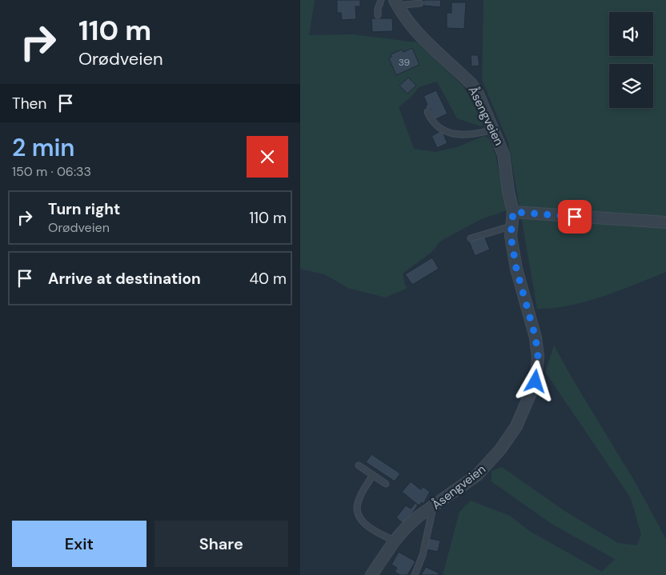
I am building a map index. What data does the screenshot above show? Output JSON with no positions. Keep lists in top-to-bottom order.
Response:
{
  "streets": {
    "street": ["Åsengveien"]
  },
  "house_numbers": ["39"],
  "page": {
    "turn": ["110 m", "Orødveien"],
    "then": "Then",
    "heading": ["2 min", "150 m · 06:33"],
    "list": [
      {
        "name": "Turn right",
        "note": "Orødveien",
        "value": "110 m"
      },
      {
        "name": "Arrive at destination",
        "value": "40 m"
      }
    ],
    "buttons": ["Exit", "Share"]
  }
}
